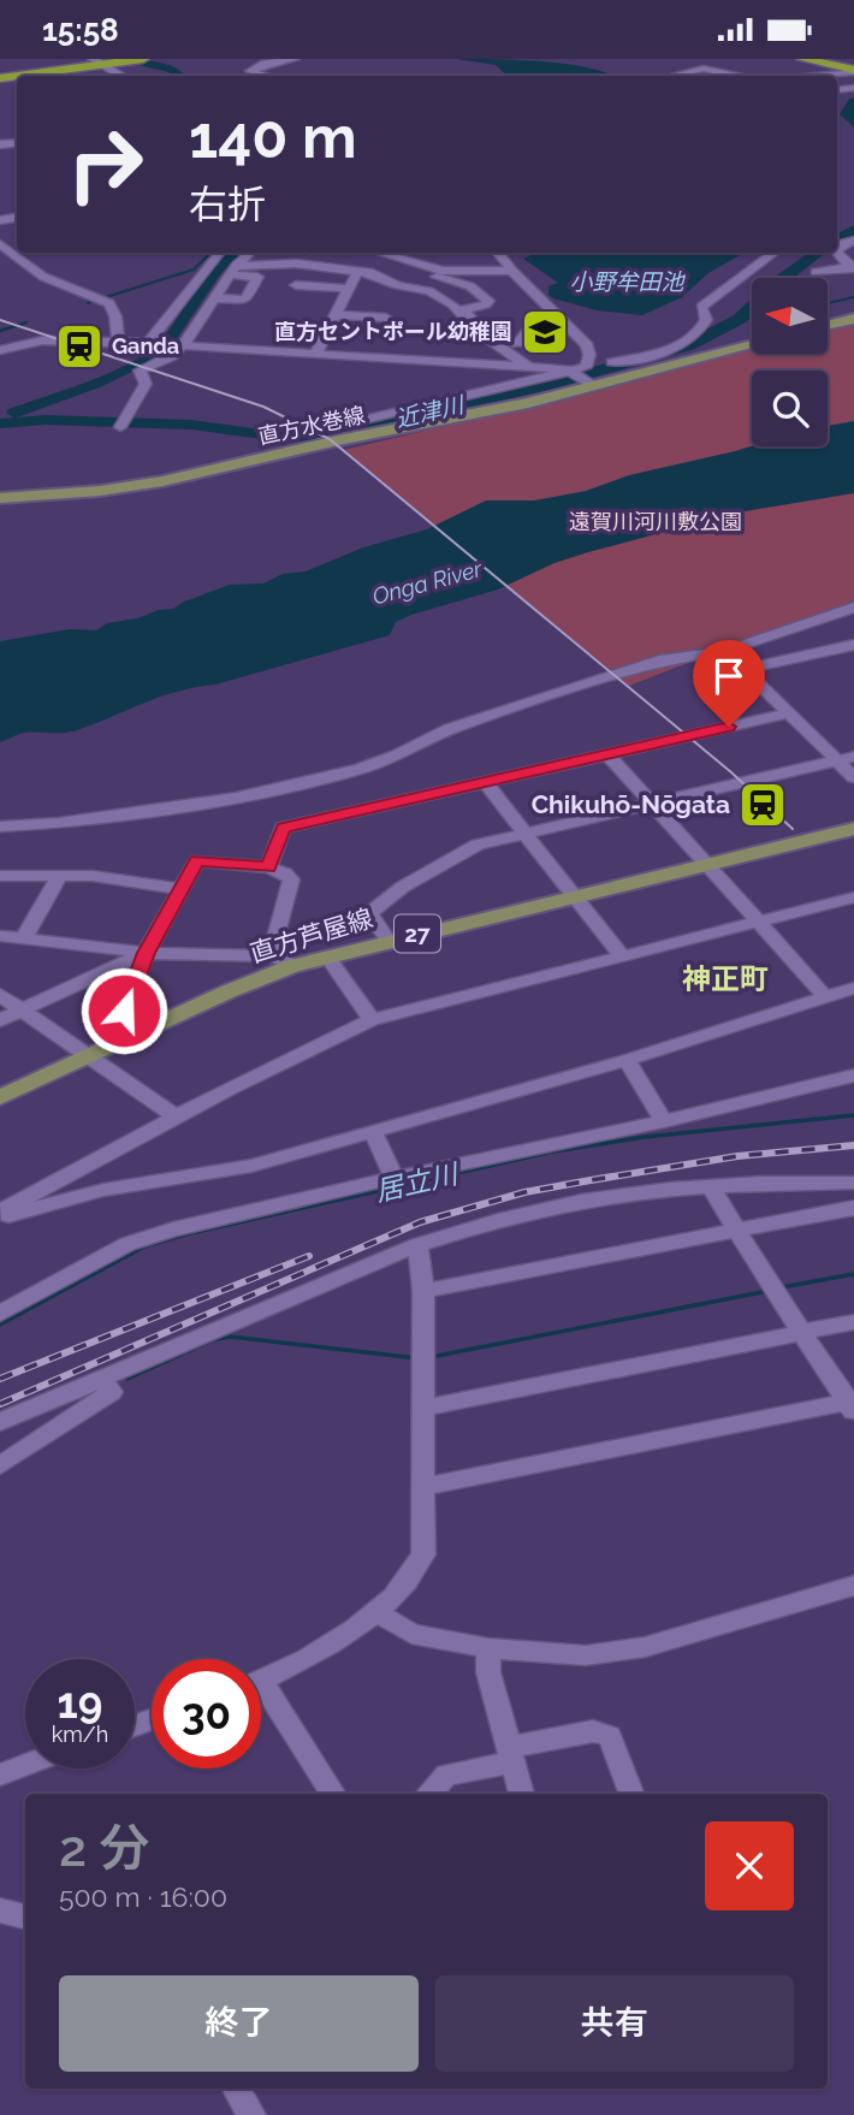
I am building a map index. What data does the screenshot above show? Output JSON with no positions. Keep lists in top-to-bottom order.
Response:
{
  "streets": {
    "main road": ["直方水巻線", "27", "直方芦屋線"]
  },
  "districts": ["神正町"],
  "water": [
    "小野牟田池",
    "近津川",
    "Onga River",
    "居立川"
  ],
  "parks": ["遠賀川河川敷公園"],
  "places": {
    "school or university": ["直方セントポール幼稚園"],
    "station": ["Ganda", "Chikuhō-Nōgata"]
  },
  "north": "left",
  "page": {
    "status": "15:58",
    "turn": ["140 m", "右折"],
    "speed": "19 km/h",
    "limit": "30",
    "heading": ["2 分", "500 m · 16:00"],
    "buttons": ["終了", "共有"]
  }
}
